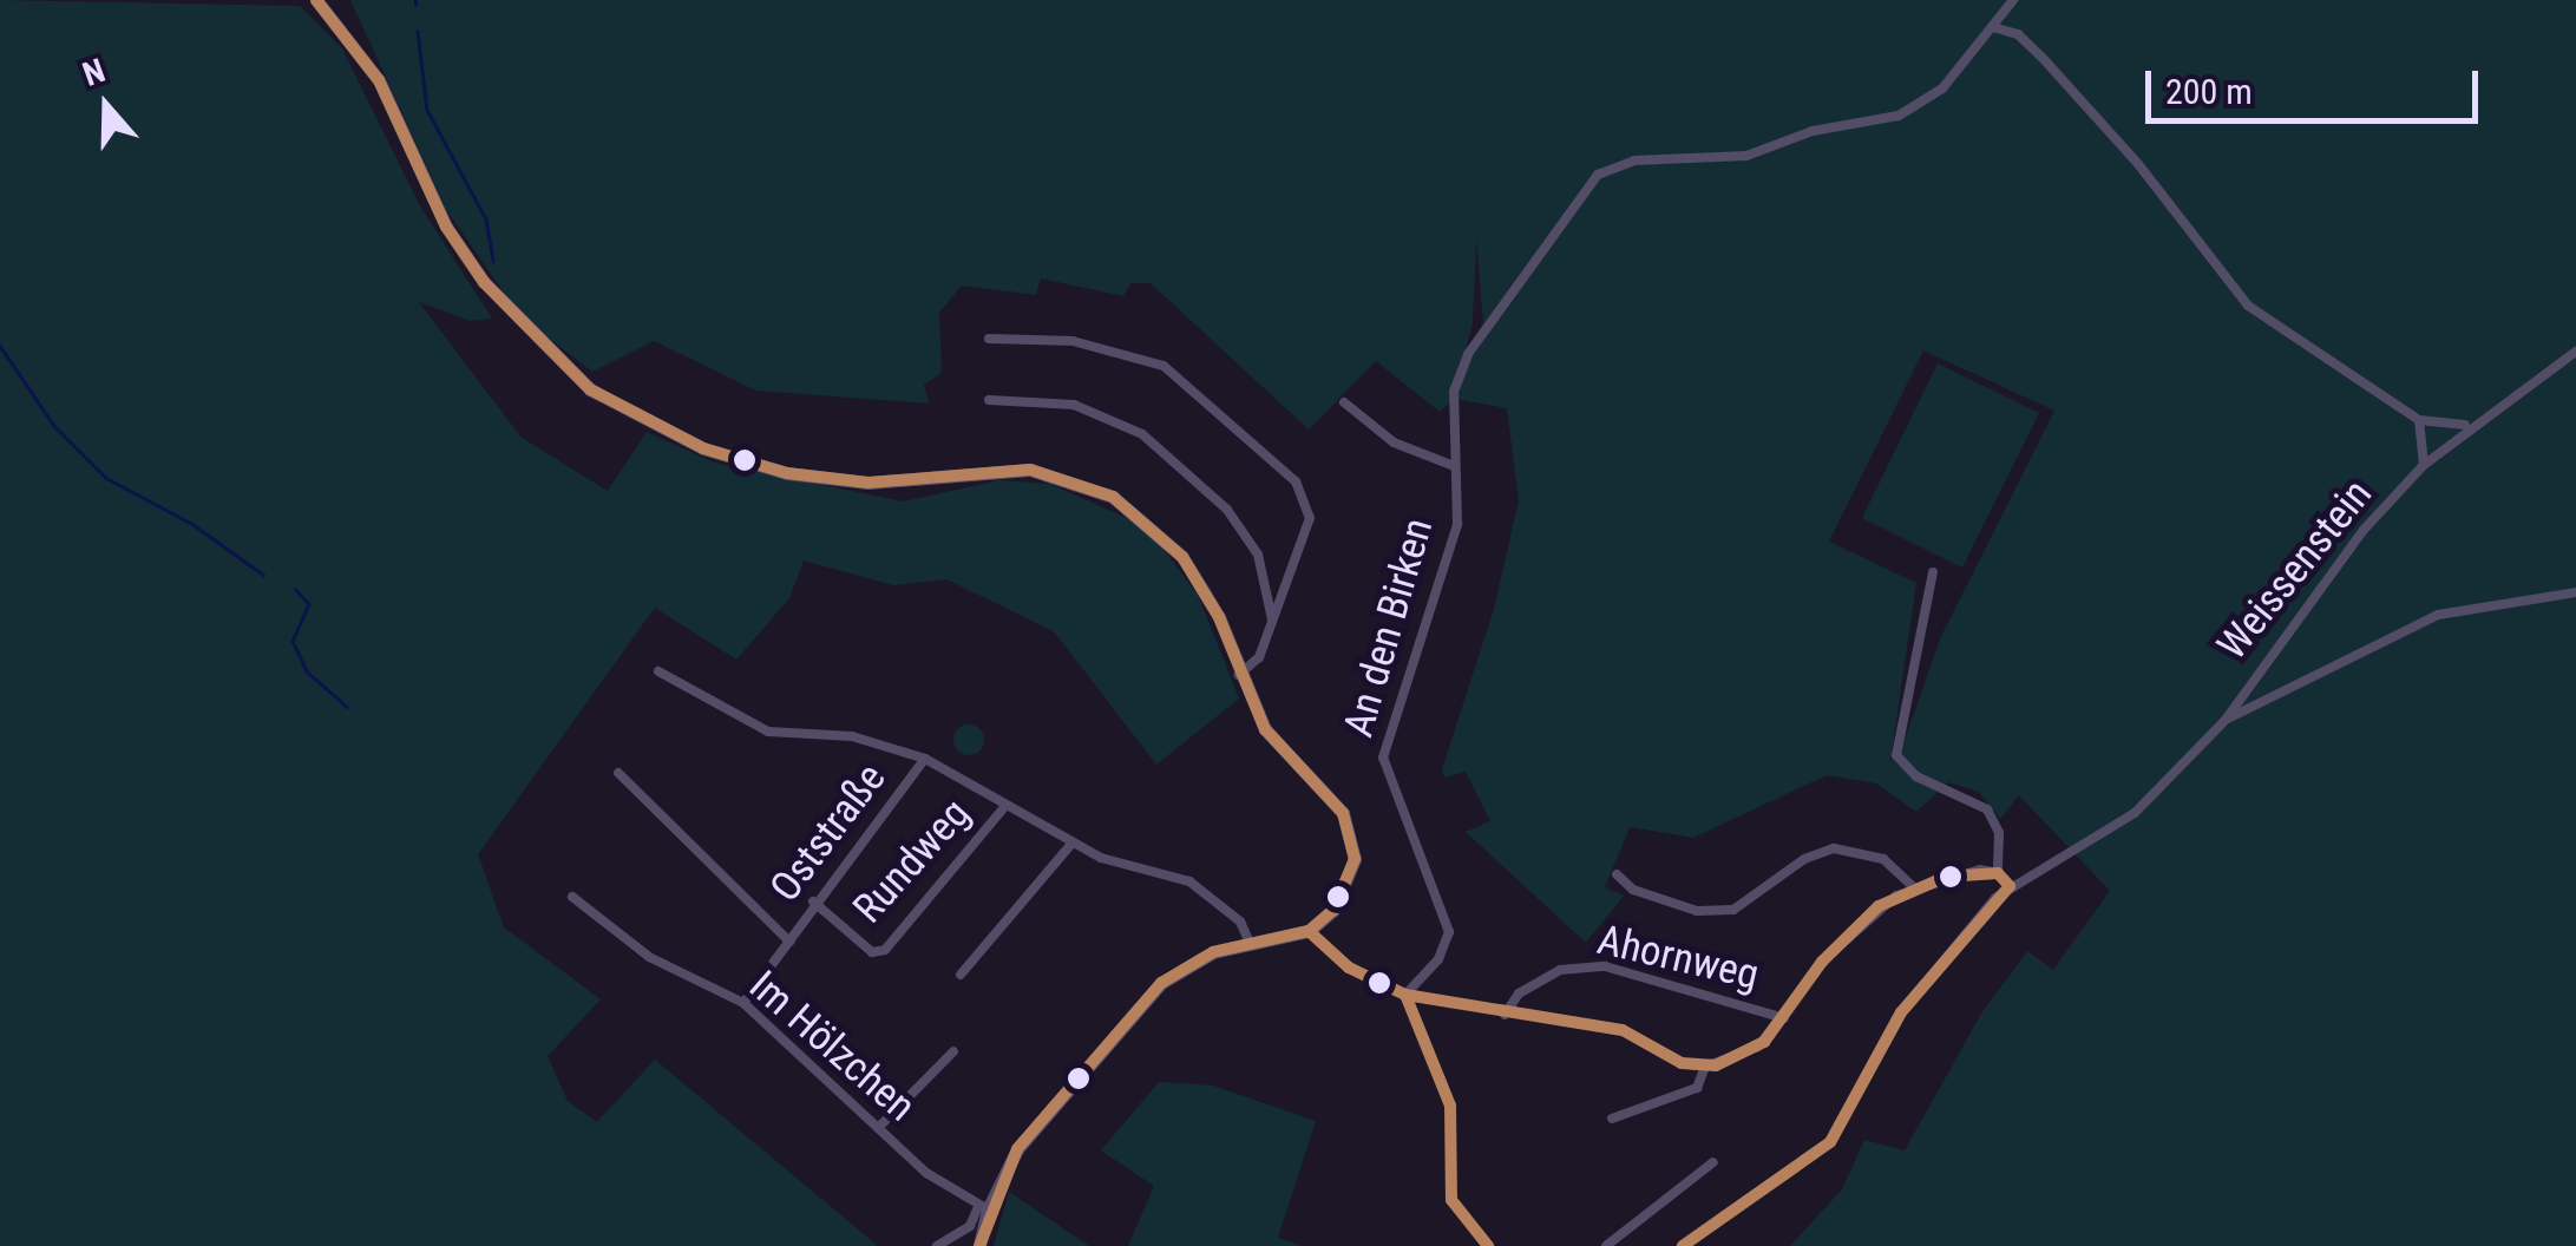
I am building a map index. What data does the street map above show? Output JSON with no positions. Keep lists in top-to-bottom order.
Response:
{
  "streets": {
    "street": [
      "Weissenstein",
      "An den Birken",
      "Oststraße",
      "Rundweg",
      "Ahornweg",
      "Im Hölzchen"
    ]
  },
  "crossings": [
    ["Oststraße", "Rundweg"],
    ["Oststraße", "Im Hölzchen"]
  ],
  "scale_bar": "200 m",
  "north": "top"
}
